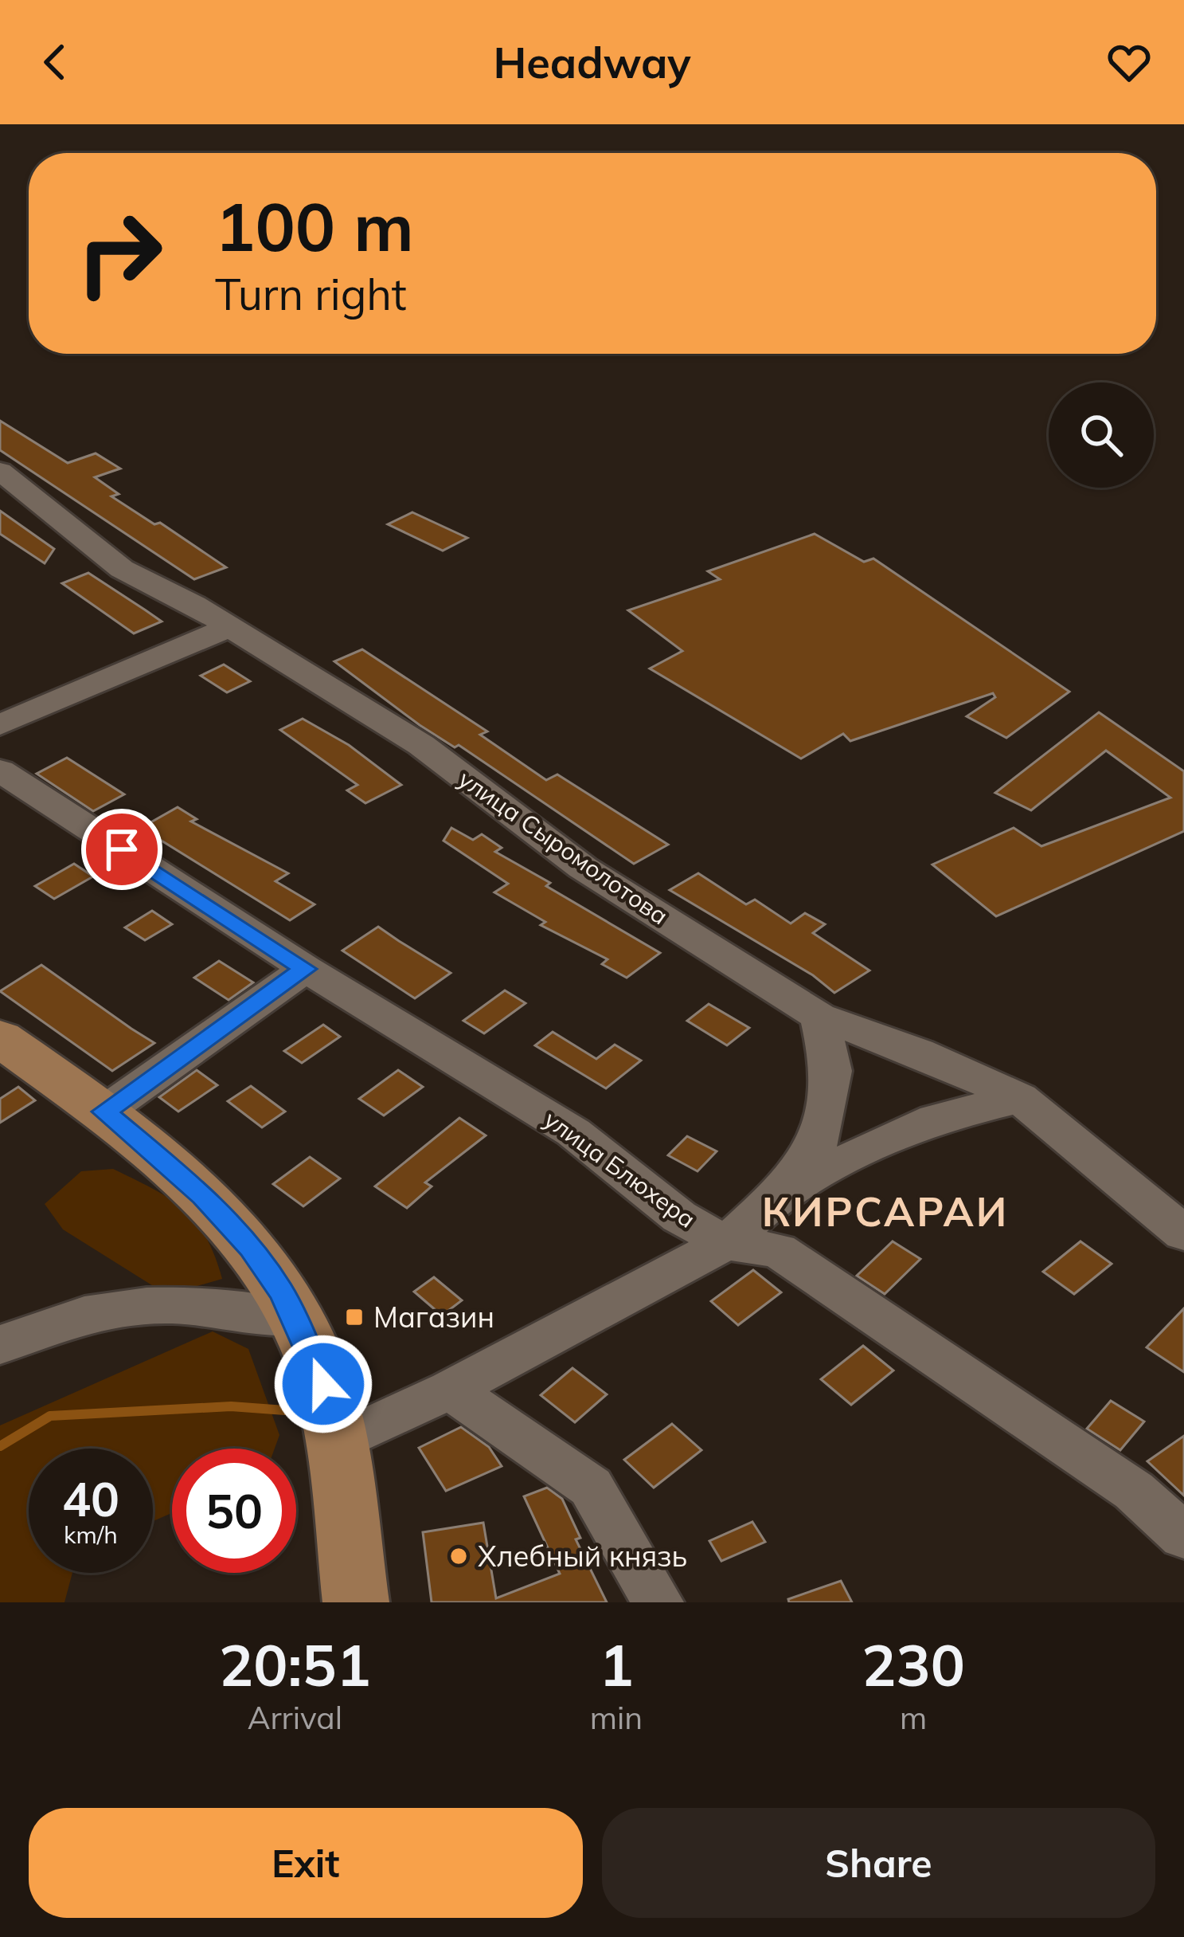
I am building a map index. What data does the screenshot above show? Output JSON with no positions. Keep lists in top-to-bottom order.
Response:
{
  "streets": {
    "street": ["улица Сыромолотова", "улица Блюхера"]
  },
  "districts": ["КИРСАРАИ"],
  "places": {
    "transit": ["Магазин"],
    "other": ["Хлебный князь"]
  },
  "page": {
    "header": "Headway",
    "turn": ["100 m", "Turn right"],
    "speed": "40 km/h",
    "limit": "50",
    "eta": [
      "20:51",
      "Arrival",
      "1",
      "min",
      "230",
      "m"
    ],
    "buttons": ["Exit", "Share"]
  }
}
